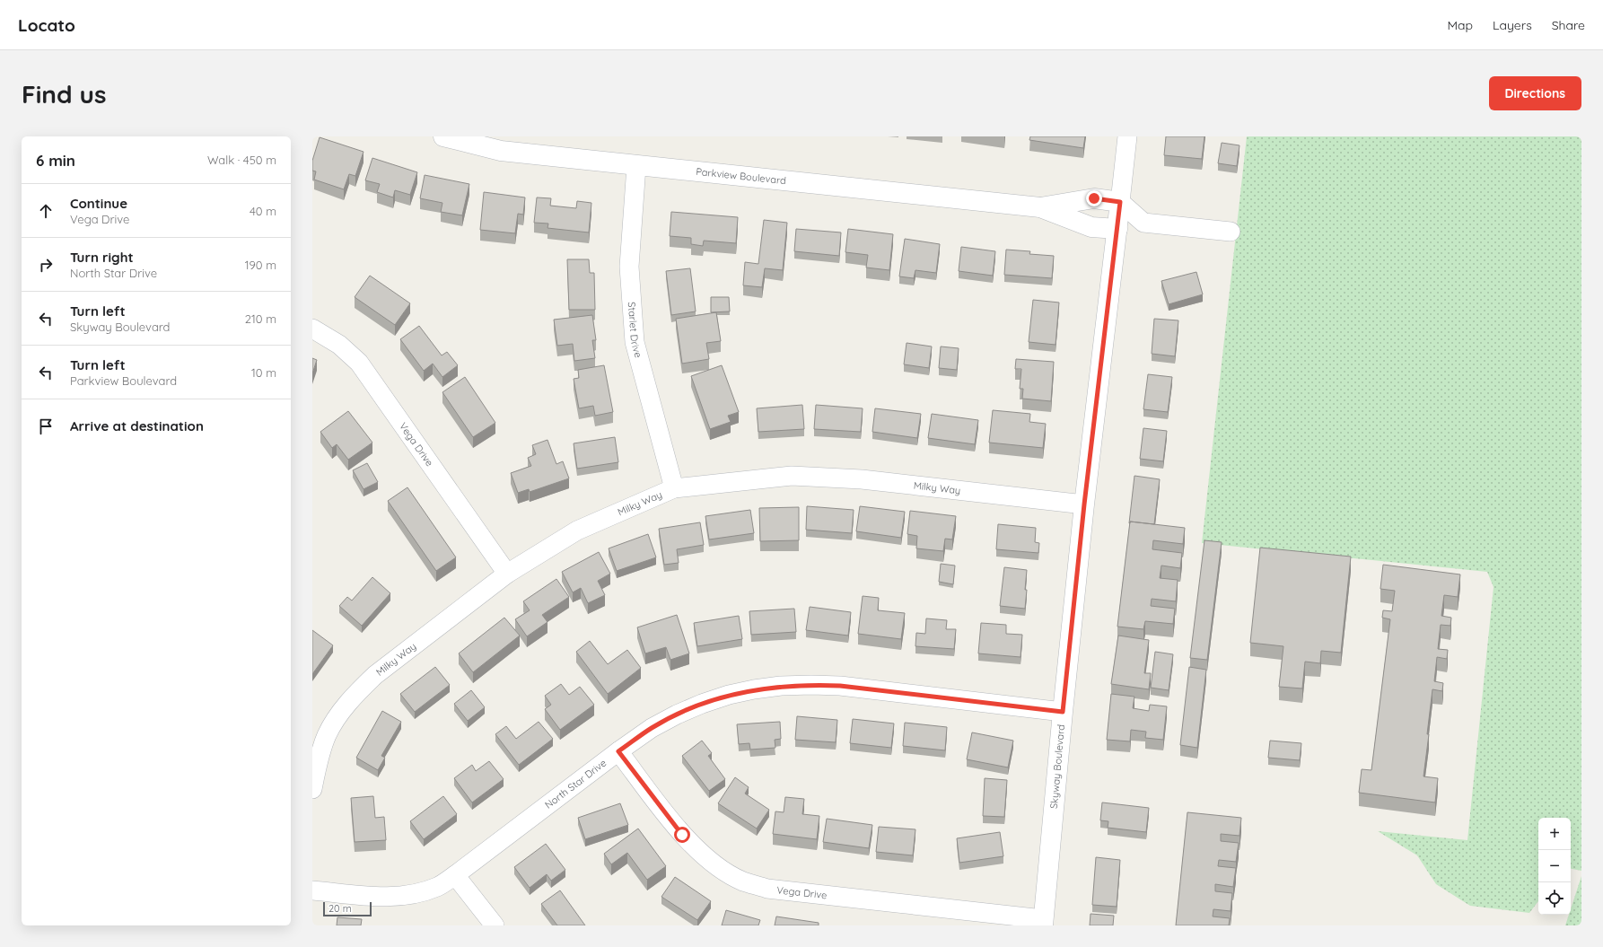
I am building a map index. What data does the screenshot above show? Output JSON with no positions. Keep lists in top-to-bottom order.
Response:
{
  "streets": {
    "street": [
      "Parkview Boulevard",
      "Starlet Drive",
      "Vega Drive",
      "Milky Way",
      "Skyway Boulevard",
      "North Star Drive"
    ]
  },
  "crossings": [
    ["Parkview Boulevard", "Starlet Drive"],
    ["Parkview Boulevard", "Skyway Boulevard"],
    ["Starlet Drive", "Milky Way"],
    ["Vega Drive", "Milky Way"],
    ["Vega Drive", "Skyway Boulevard"],
    ["Vega Drive", "North Star Drive"],
    ["Milky Way", "Skyway Boulevard"],
    ["Skyway Boulevard", "North Star Drive"]
  ],
  "scale_bar": "20 m",
  "page": {
    "header": "Locato",
    "nav": ["Map", "Layers", "Share"],
    "buttons": "Directions",
    "title": "Find us",
    "heading": ["6 min", "Walk · 450 m"],
    "list": [
      ["Continue", "Vega Drive", "40 m"],
      ["Turn right", "North Star Drive", "190 m"],
      ["Turn left", "Skyway Boulevard", "210 m"],
      ["Turn left", "Parkview Boulevard", "10 m"],
      "Arrive at destination"
    ],
    "map_buttons": ["+", "−"],
    "scale": "20 m"
  }
}
